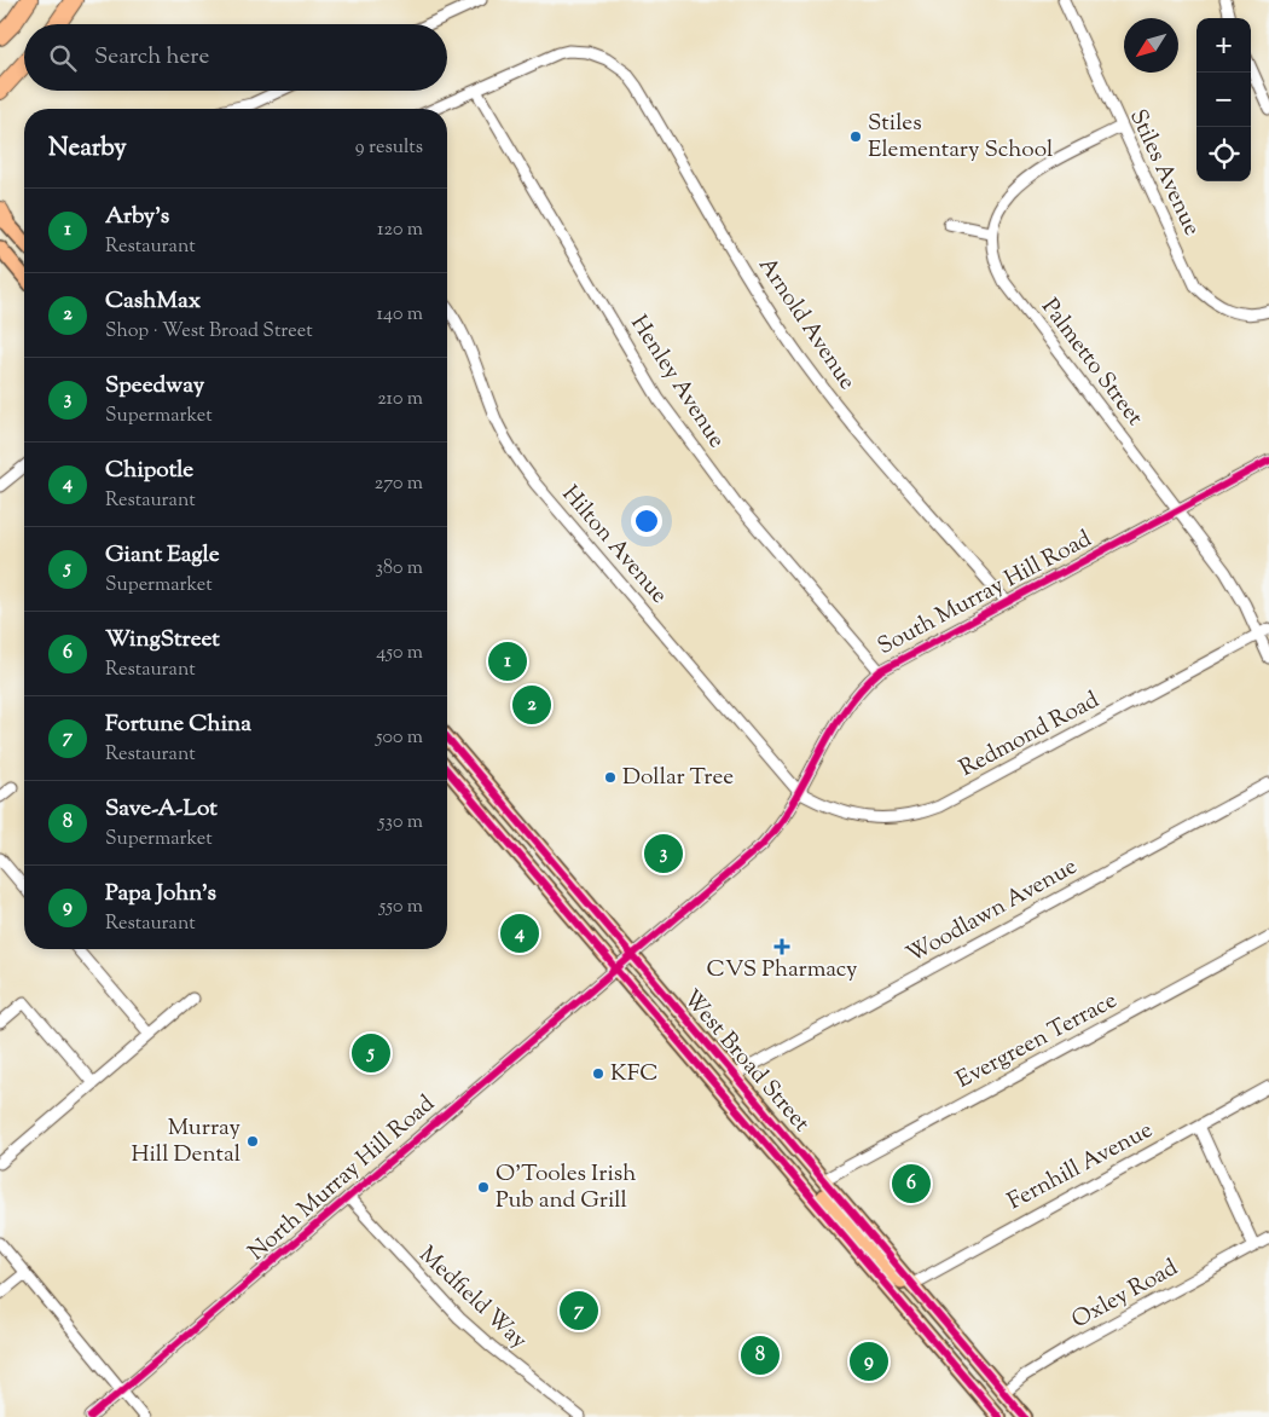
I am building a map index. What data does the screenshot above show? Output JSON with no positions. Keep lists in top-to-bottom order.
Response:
{
  "streets": {
    "main road": ["West Broad Street"],
    "street": [
      "Stiles Avenue",
      "Arnold Avenue",
      "Palmetto Street",
      "Henley Avenue",
      "Hilton Avenue",
      "South Murray Hill Road",
      "Redmond Road",
      "Woodlawn Avenue",
      "Evergreen Terrace",
      "Fernhill Avenue",
      "North Murray Hill Road",
      "Oxley Road",
      "Medfield Way"
    ]
  },
  "crossings": [
    ["Arnold Avenue", "Henley Avenue"],
    ["Arnold Avenue", "South Murray Hill Road"],
    ["Palmetto Street", "South Murray Hill Road"],
    ["Palmetto Street", "Redmond Road"],
    ["Henley Avenue", "South Murray Hill Road"],
    ["Hilton Avenue", "South Murray Hill Road"],
    ["Hilton Avenue", "Redmond Road"],
    ["South Murray Hill Road", "Redmond Road"],
    ["South Murray Hill Road", "West Broad Street"],
    ["South Murray Hill Road", "North Murray Hill Road"],
    ["Woodlawn Avenue", "West Broad Street"],
    ["Evergreen Terrace", "West Broad Street"],
    ["West Broad Street", "Fernhill Avenue"],
    ["West Broad Street", "North Murray Hill Road"],
    ["West Broad Street", "Oxley Road"],
    ["North Murray Hill Road", "Medfield Way"]
  ],
  "places": {
    "other": [
      "Stiles Elementary School",
      "Dollar Tree",
      "KFC",
      "Murray Hill Dental",
      "O'Tooles Irish Pub and Grill"
    ],
    "health": ["CVS Pharmacy"]
  },
  "north": "bottom left",
  "page": {
    "map_buttons": ["+", "−"],
    "search": "Search here",
    "heading": ["Nearby", "9 results"],
    "list": [
      {
        "mark": "1",
        "name": "Arby's",
        "note": "Restaurant",
        "value": "120 m"
      },
      {
        "mark": "2",
        "name": "CashMax",
        "note": "Shop · West Broad Street",
        "value": "140 m"
      },
      {
        "mark": "3",
        "name": "Speedway",
        "note": "Supermarket",
        "value": "210 m"
      },
      {
        "mark": "4",
        "name": "Chipotle",
        "note": "Restaurant",
        "value": "270 m"
      },
      {
        "mark": "5",
        "name": "Giant Eagle",
        "note": "Supermarket",
        "value": "380 m"
      },
      {
        "mark": "6",
        "name": "WingStreet",
        "note": "Restaurant",
        "value": "450 m"
      },
      {
        "mark": "7",
        "name": "Fortune China",
        "note": "Restaurant",
        "value": "500 m"
      },
      {
        "mark": "8",
        "name": "Save-A-Lot",
        "note": "Supermarket",
        "value": "530 m"
      },
      {
        "mark": "9",
        "name": "Papa John's",
        "note": "Restaurant",
        "value": "550 m"
      }
    ],
    "pins": [
      "1",
      "2",
      "3",
      "4",
      "5",
      "6",
      "7",
      "8",
      "9"
    ]
  }
}
